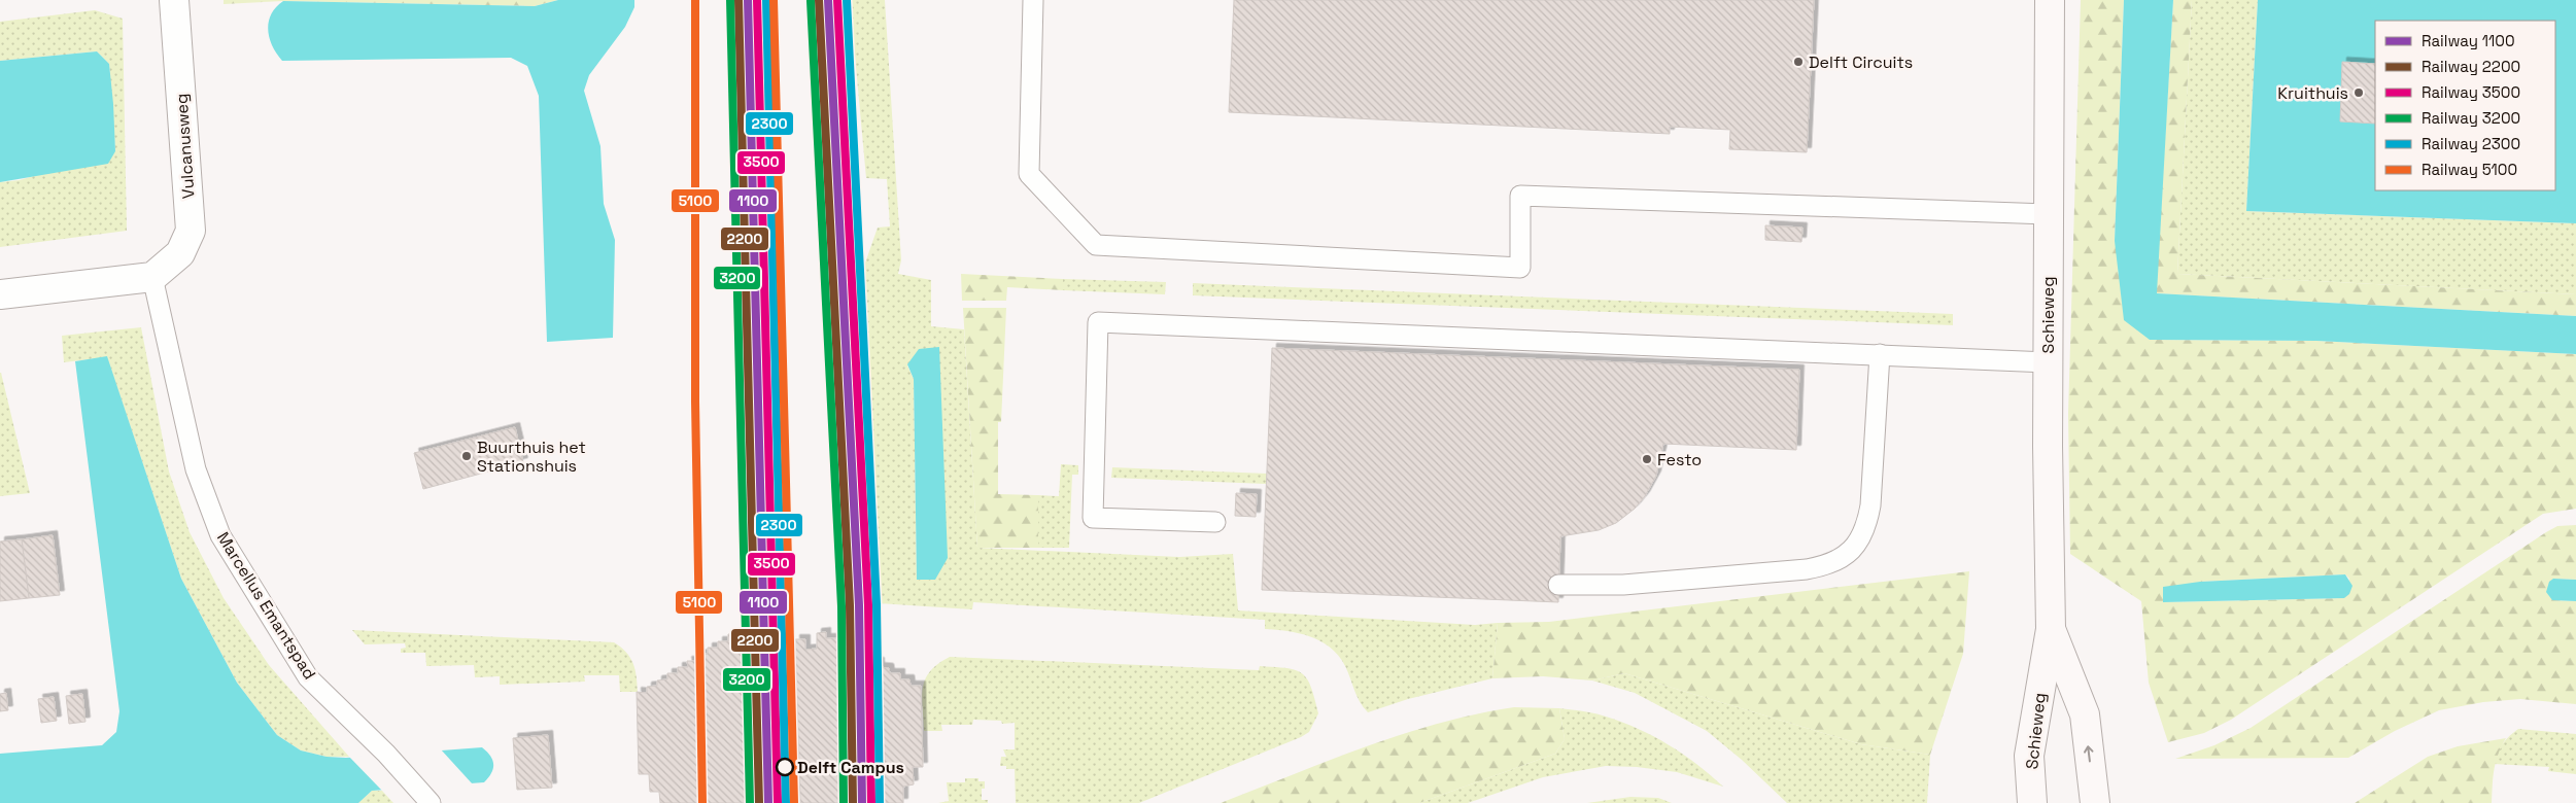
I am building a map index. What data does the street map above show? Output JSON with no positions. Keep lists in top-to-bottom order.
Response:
{
  "streets": {
    "street": ["Vulcanusweg", "Schieweg"],
    "lane": ["Marcellus Emantspad"]
  },
  "crossings": [
    ["Vulcanusweg", "Marcellus Emantspad"]
  ],
  "places": [
    "Delft Circuits",
    "Kruithuis",
    "Buurthuis het Stationshuis",
    "Festo",
    "Delft Campus"
  ],
  "lines": [
    "rail line 1100",
    "rail line 2200",
    "rail line 3500",
    "rail line 3200",
    "rail line 2300",
    "rail line 5100"
  ],
  "legend": [
    "Railway 1100",
    "Railway 2200",
    "Railway 3500",
    "Railway 3200",
    "Railway 2300",
    "Railway 5100"
  ]
}
